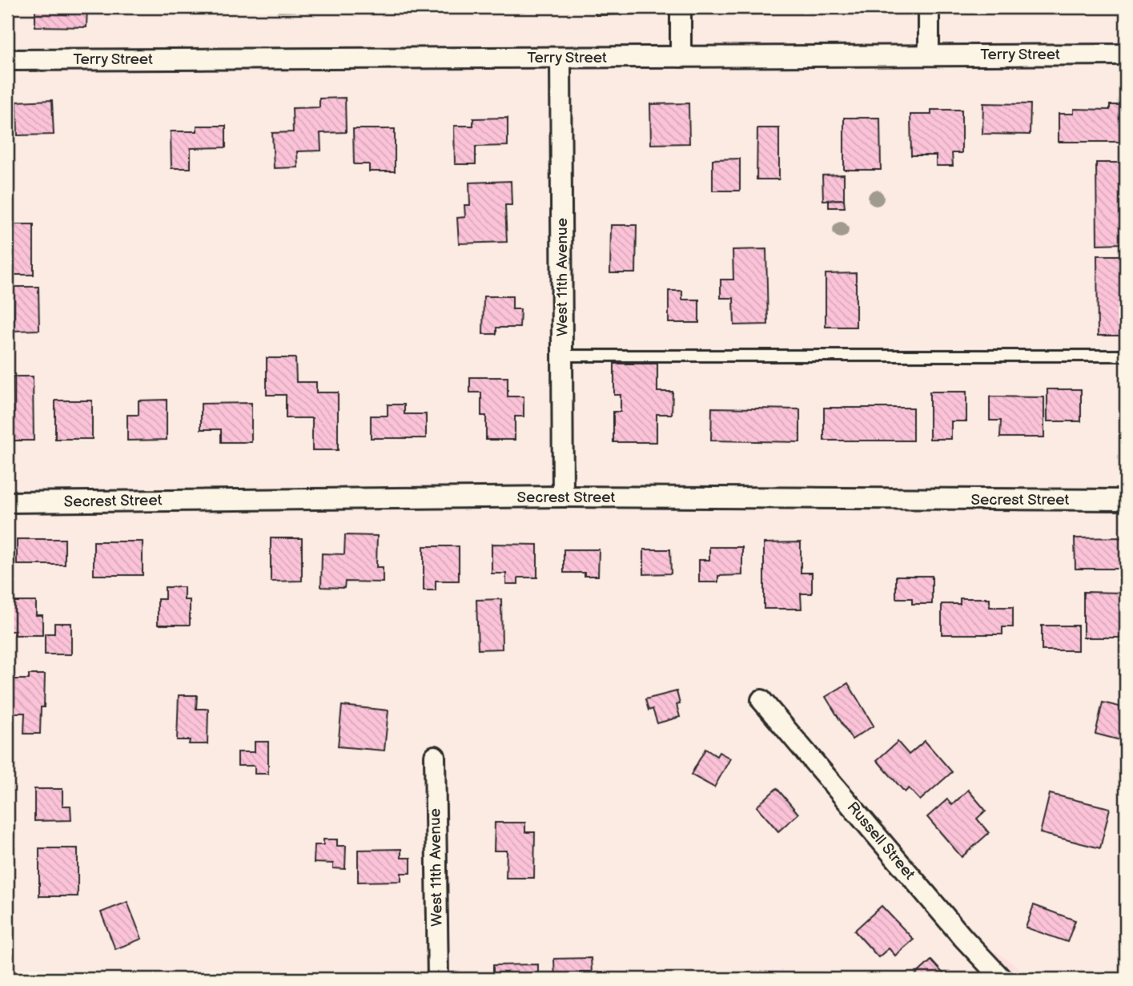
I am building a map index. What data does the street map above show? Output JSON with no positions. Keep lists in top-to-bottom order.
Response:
{
  "streets": {
    "street": [
      "Terry Street",
      "West 11th Avenue",
      "Secrest Street",
      "Russell Street"
    ]
  },
  "crossings": [
    ["Terry Street", "West 11th Avenue"],
    ["West 11th Avenue", "Secrest Street"]
  ]
}
